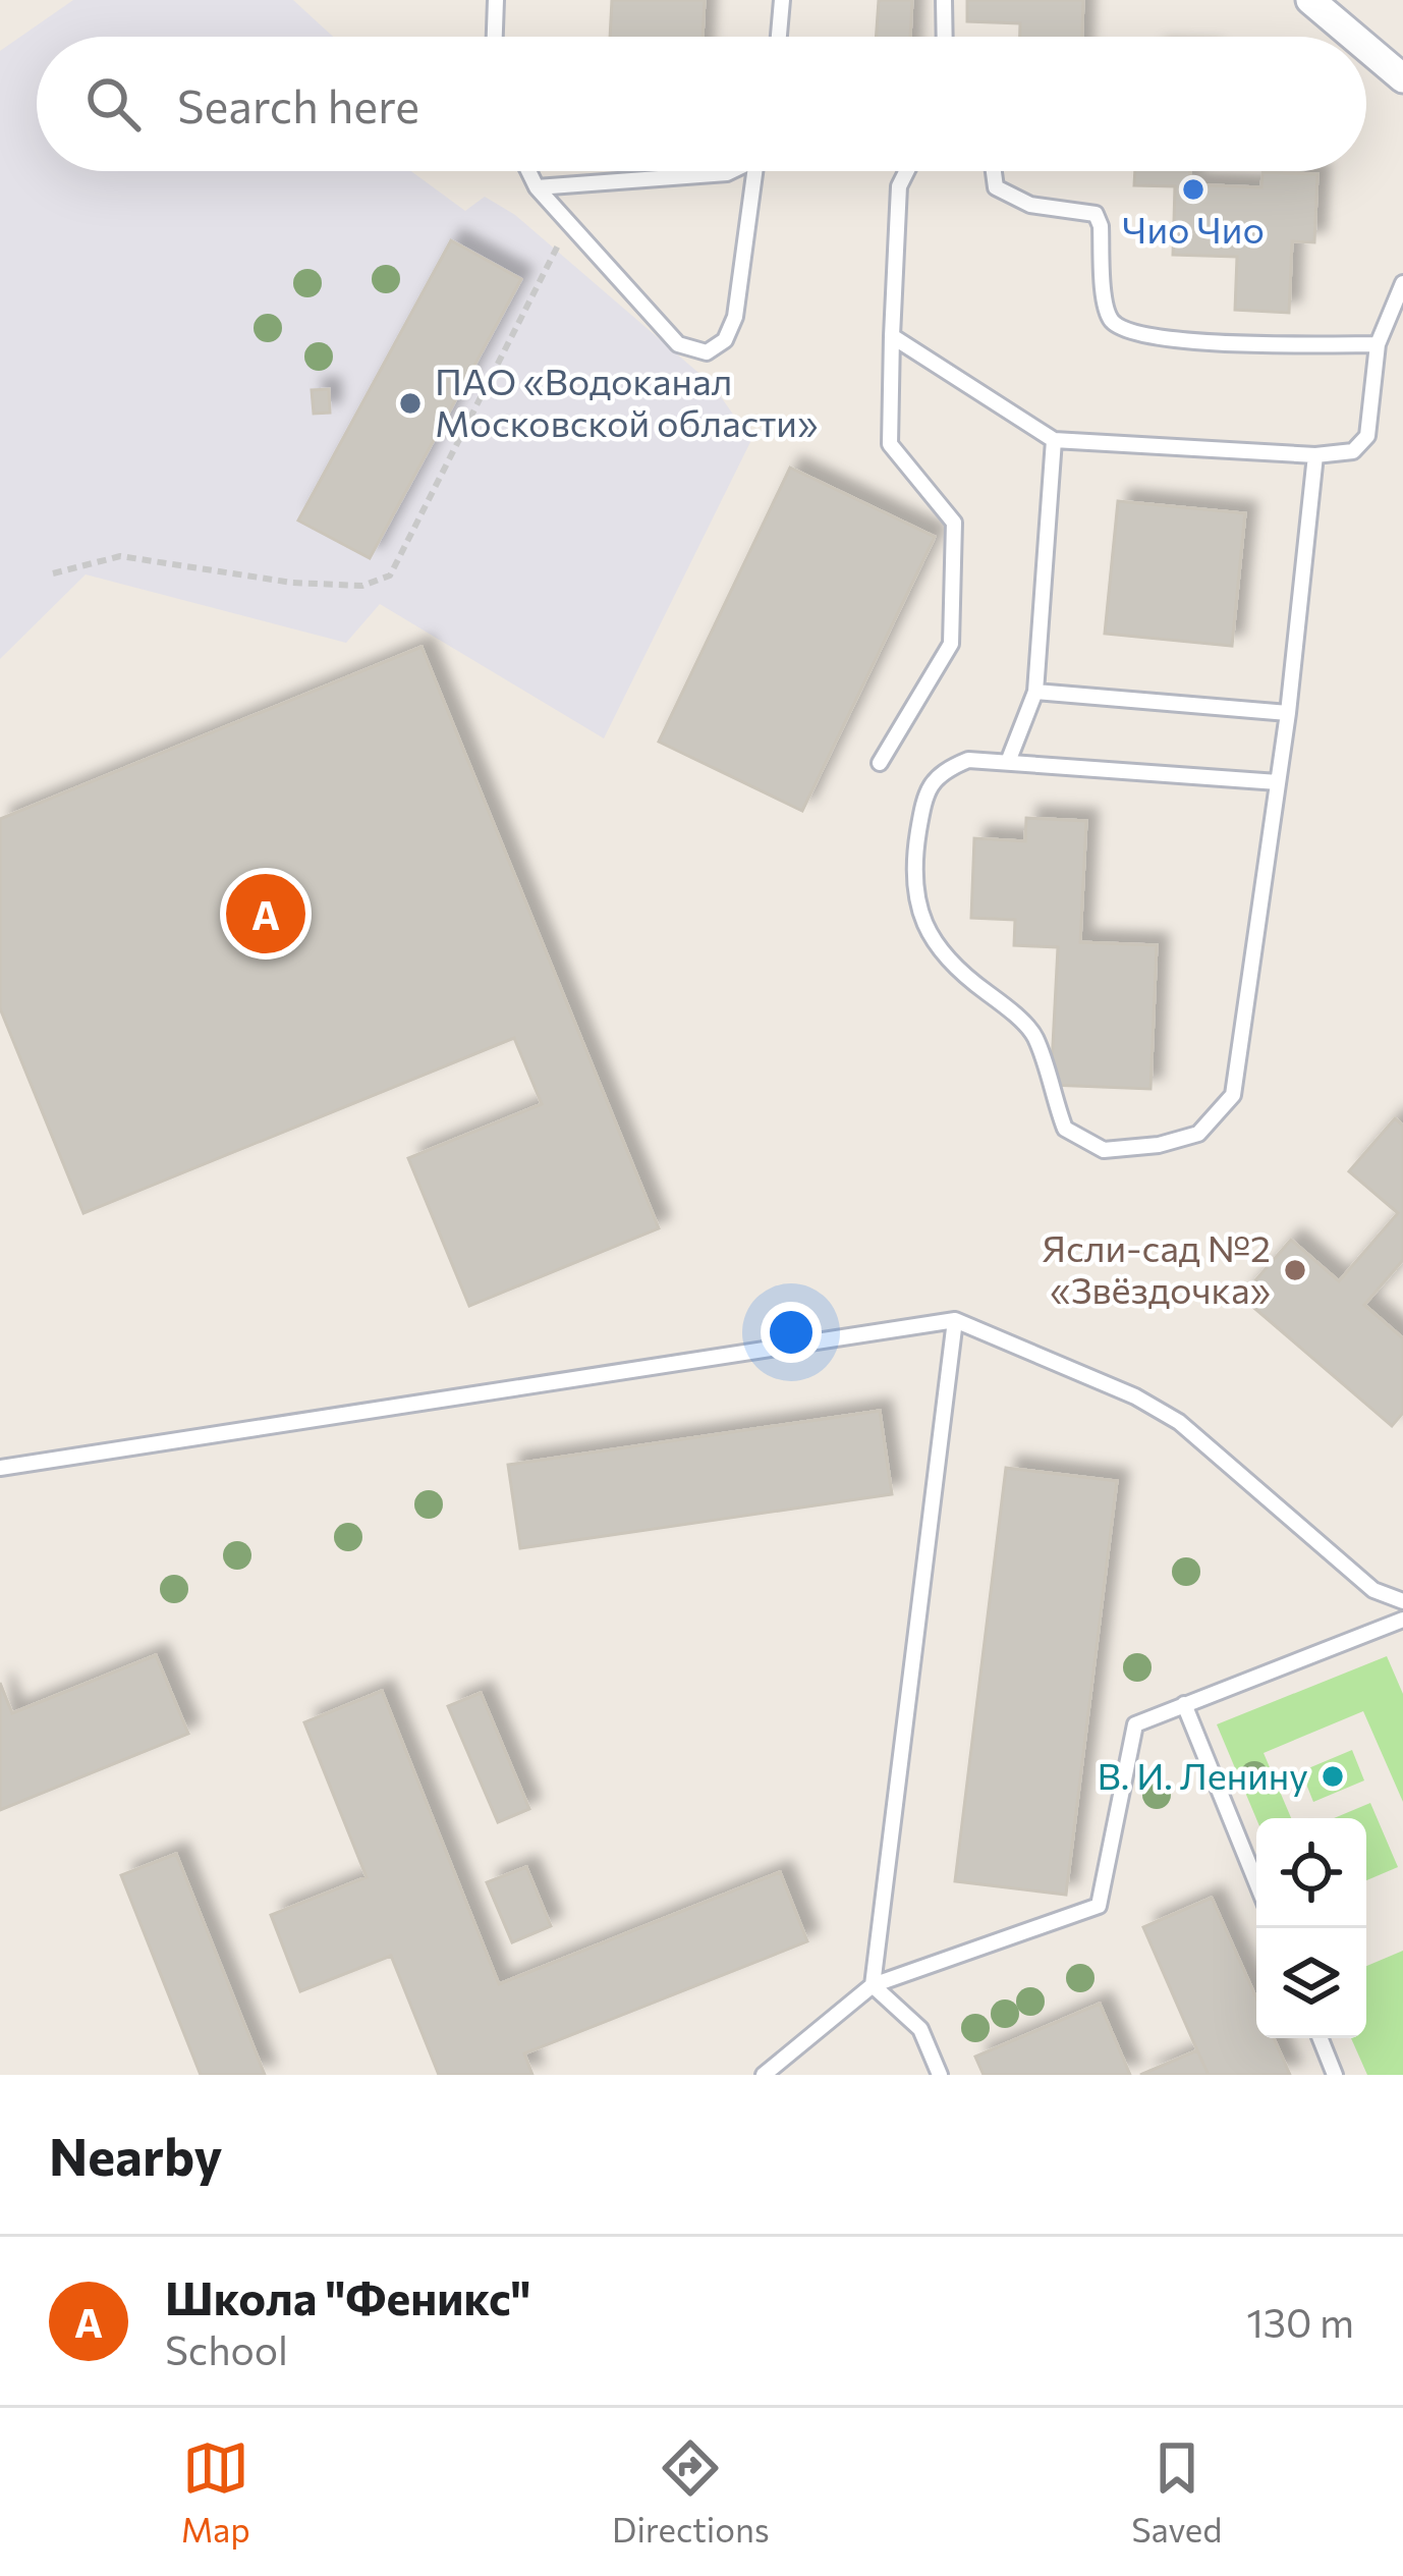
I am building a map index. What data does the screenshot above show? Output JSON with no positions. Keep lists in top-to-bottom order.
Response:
{
  "places": [
    "Чио Чио",
    "ПАО «Водоканал Московской области»",
    "Ясли-сад №2 «Звёздочка»",
    "В. И. Ленину"
  ],
  "page": {
    "search": "Search here",
    "pins": "A",
    "heading": "Nearby",
    "list": [
      {
        "mark": "A",
        "name": "Школа \"Феникс\"",
        "note": "School",
        "value": "130 m"
      }
    ],
    "nav": ["Map", "Directions", "Saved"]
  }
}
